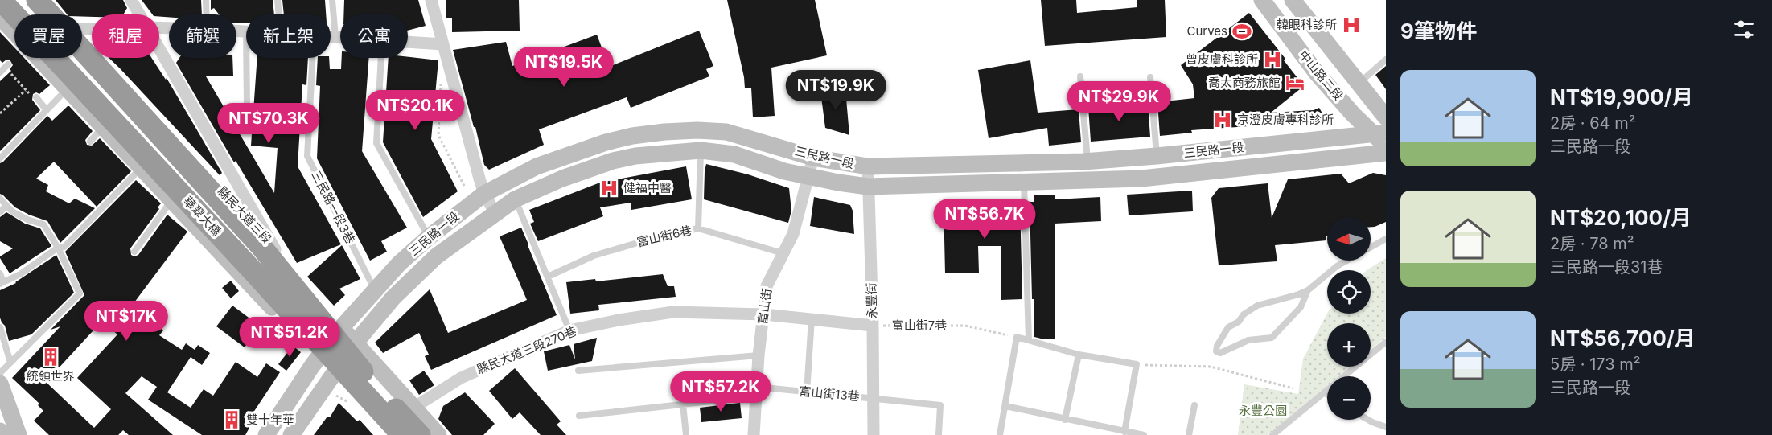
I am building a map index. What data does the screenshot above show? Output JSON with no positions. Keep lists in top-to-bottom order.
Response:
{
  "streets": {
    "highway": ["華翠大橋"],
    "street": [
      "中山路二段",
      "三民路一段",
      "縣民大道三段",
      "永豐街",
      "富山街",
      "縣民大道三段270巷"
    ],
    "lane": ["三民路一段3巷", "富山街6巷", "富山街13巷"],
    "path": ["富山街7巷"]
  },
  "crossings": [
    ["中山路二段", "三民路一段"],
    ["三民路一段", "三民路一段3巷"],
    ["三民路一段", "縣民大道三段"],
    ["三民路一段", "永豐街"],
    ["三民路一段", "富山街"],
    ["縣民大道三段", "華翠大橋"],
    ["縣民大道三段", "縣民大道三段270巷"],
    ["富山街6巷", "富山街"],
    ["永豐街", "富山街7巷"],
    ["永豐街", "富山街13巷"],
    ["富山街", "縣民大道三段270巷"],
    ["富山街", "富山街13巷"]
  ],
  "parks": ["永豐公園"],
  "places": {
    "hospital": [
      "韓眼科診所",
      "曾皮膚科診所",
      "京澄皮膚專科診所",
      "健福中醫"
    ],
    "sports": ["Curves"],
    "hotel": ["喬太商務旅館"],
    "building": ["統領世界", "雙十年華"]
  },
  "north": "left",
  "page": {
    "heading": "9筆物件",
    "chip": [
      "買屋",
      "租屋",
      "篩選",
      "新上架",
      "公寓"
    ],
    "price": [
      "NT$19.5K",
      "NT$19.9K",
      "NT$29.9K",
      "NT$20.1K",
      "NT$70.3K",
      "NT$56.7K",
      "NT$17K",
      "NT$51.2K",
      "NT$57.2K"
    ],
    "list": [
      {
        "name": "NT$19,900/月",
        "note": "2房 · 64 m² · 三民路一段"
      },
      {
        "name": "NT$20,100/月",
        "note": "2房 · 78 m² · 三民路一段31巷"
      },
      {
        "name": "NT$56,700/月",
        "note": "5房 · 173 m² · 三民路一段"
      }
    ],
    "map_buttons": ["+", "−"]
  }
}
